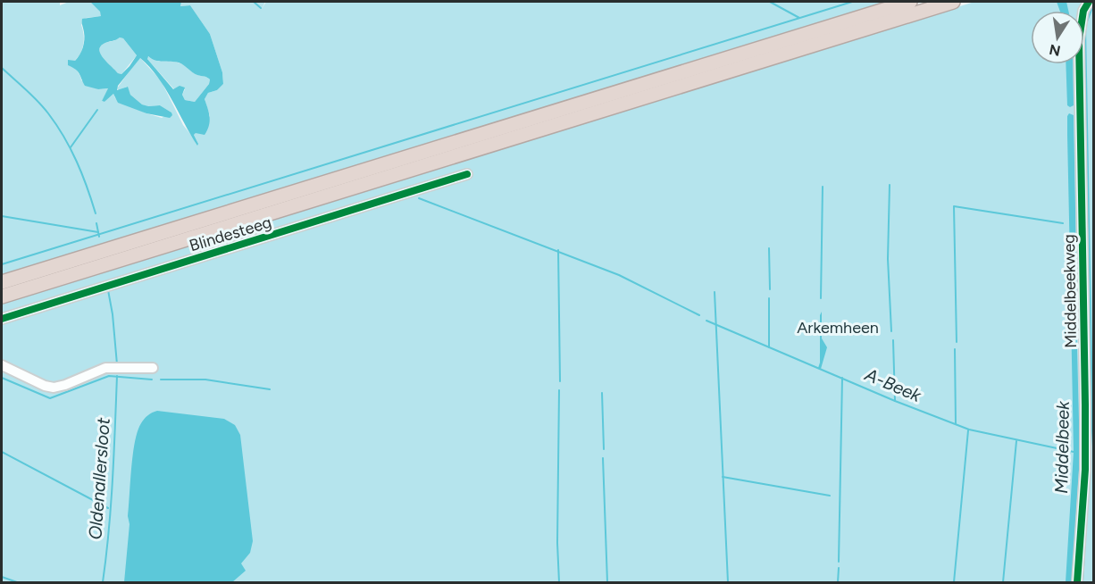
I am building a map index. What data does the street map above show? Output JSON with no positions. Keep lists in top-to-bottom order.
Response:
{
  "streets": {
    "street": ["Blindesteeg", "Middelbeekweg"]
  },
  "water": ["A-Beek", "Middelbeek", "Oldenallersloot"],
  "parks": ["Arkemheen"],
  "north": "bottom"
}
